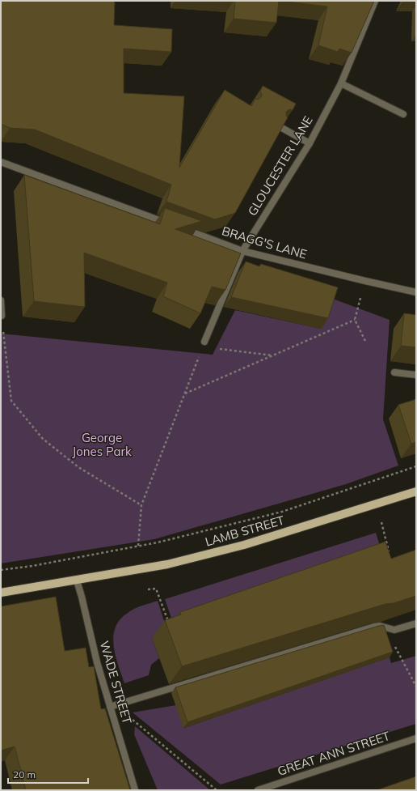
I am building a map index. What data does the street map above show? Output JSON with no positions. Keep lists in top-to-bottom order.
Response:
{
  "streets": {
    "main road": ["LAMB STREET"],
    "street": [
      "GLOUCESTER LANE",
      "BRAGG'S LANE",
      "WADE STREET",
      "GREAT ANN STREET"
    ]
  },
  "crossings": [
    ["GLOUCESTER LANE", "BRAGG'S LANE"],
    ["LAMB STREET", "WADE STREET"]
  ],
  "parks": ["George Jones Park"],
  "scale_bar": "20 m"
}
